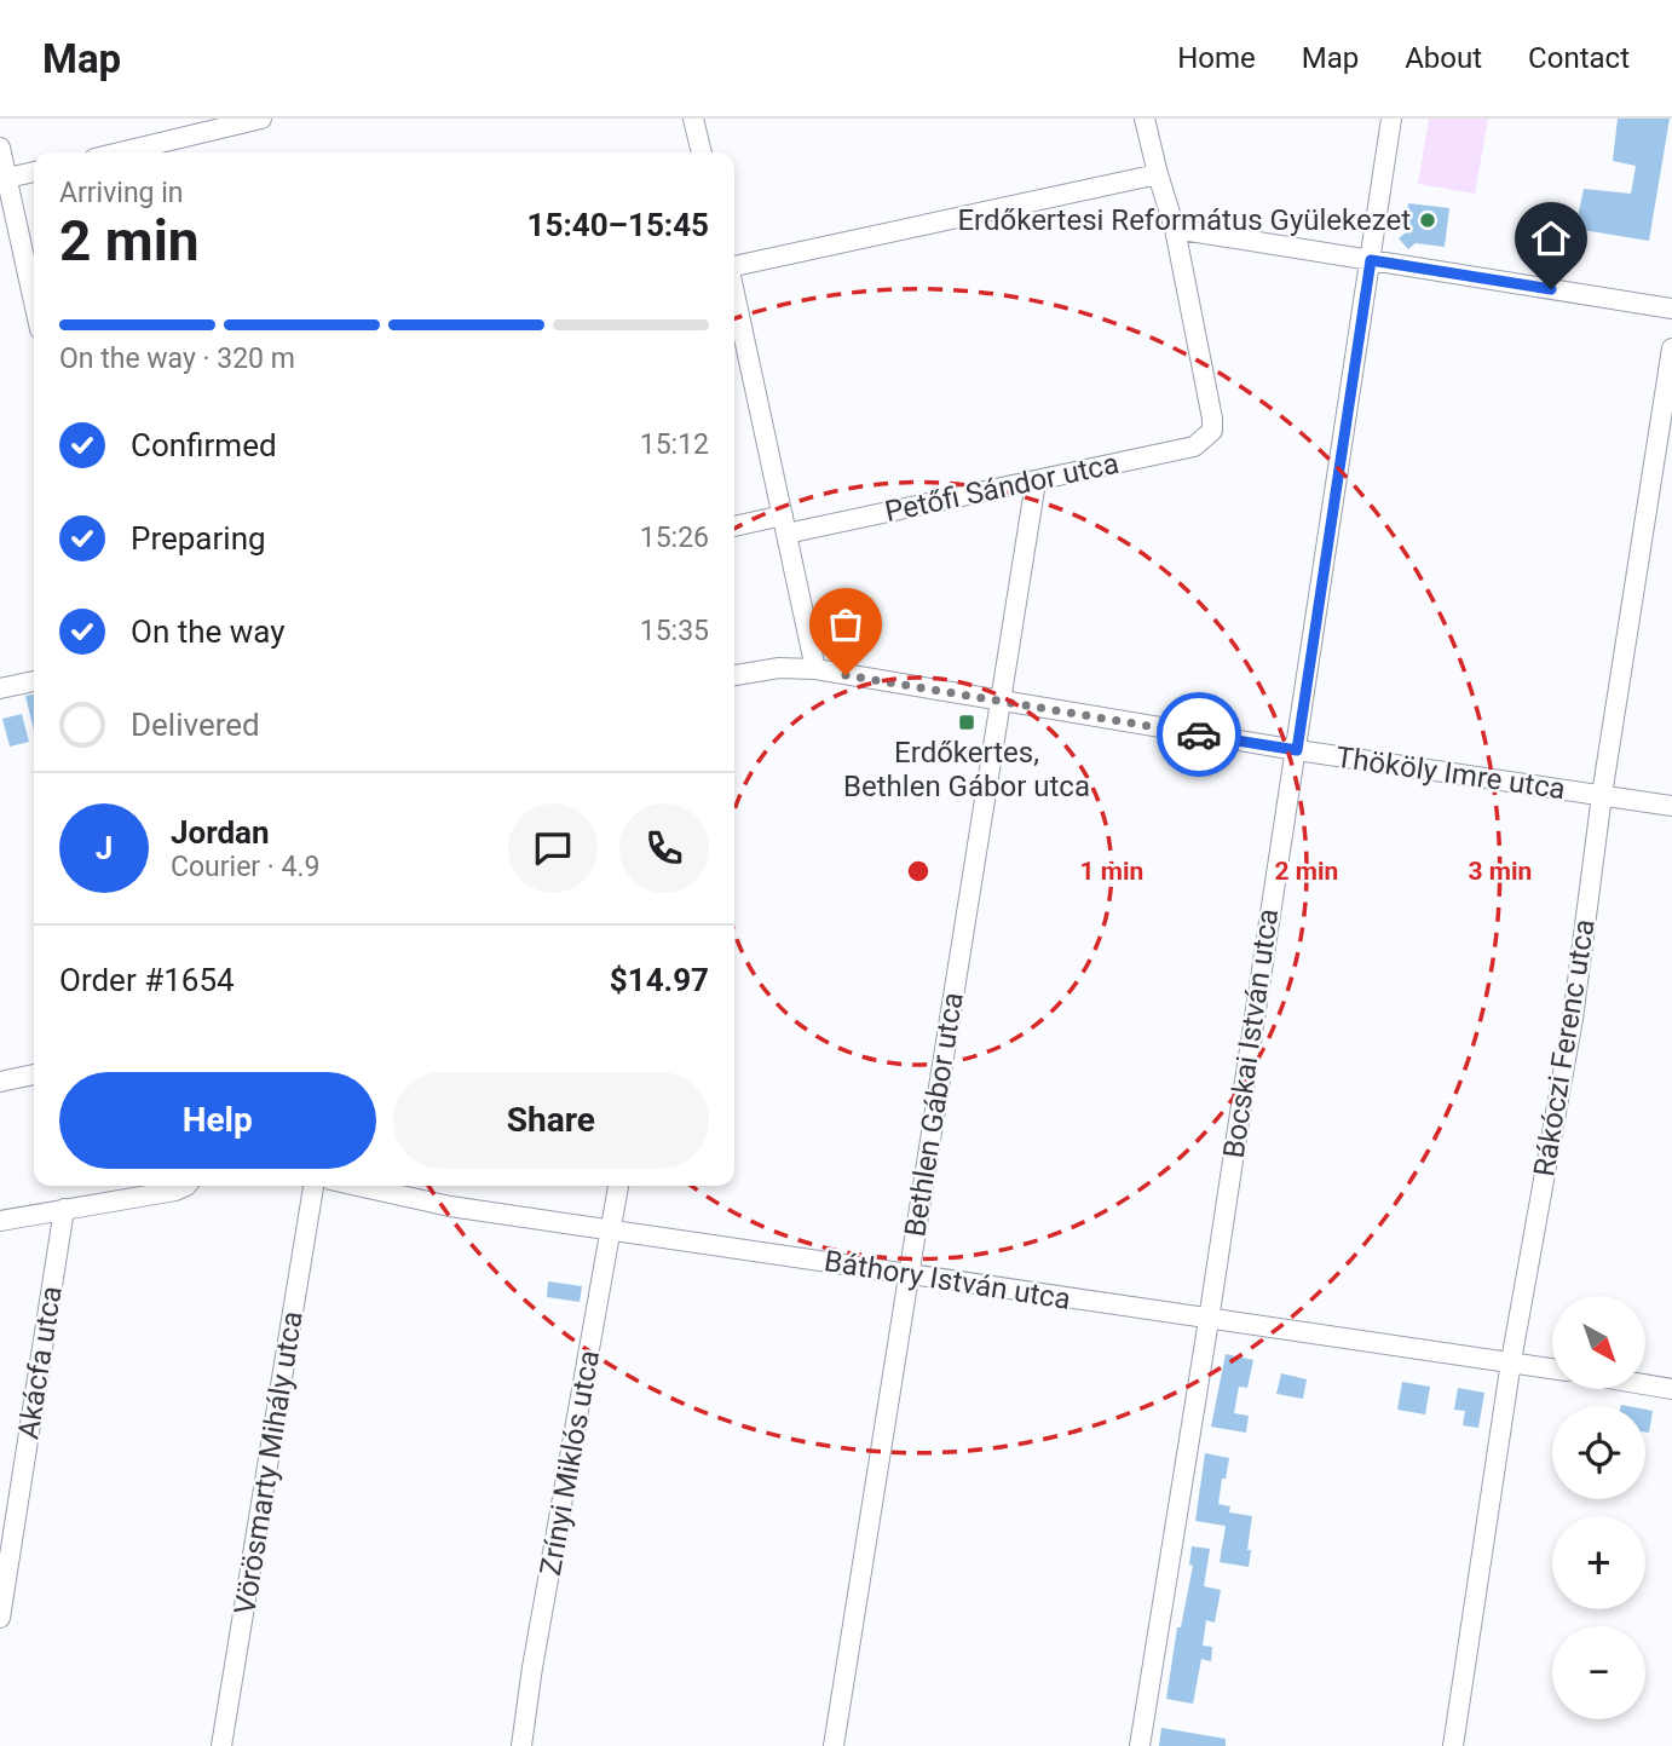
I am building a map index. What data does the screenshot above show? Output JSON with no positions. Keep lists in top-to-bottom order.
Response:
{
  "streets": {
    "street": [
      "Petőfi Sándor utca",
      "Thököly Imre utca",
      "Bocskai István utca",
      "Rákóczi Ferenc utca",
      "Bethlen Gábor utca",
      "Báthory István utca",
      "Akácfa utca",
      "Vörösmarty Mihály utca",
      "Zrínyi Miklós utca"
    ]
  },
  "crossings": [
    ["Petőfi Sándor utca", "Bethlen Gábor utca"],
    ["Thököly Imre utca", "Bocskai István utca"],
    ["Thököly Imre utca", "Rákóczi Ferenc utca"],
    ["Thököly Imre utca", "Bethlen Gábor utca"],
    ["Bocskai István utca", "Báthory István utca"],
    ["Rákóczi Ferenc utca", "Báthory István utca"],
    ["Bethlen Gábor utca", "Báthory István utca"],
    ["Báthory István utca", "Zrínyi Miklós utca"]
  ],
  "places": {
    "other": ["Erdőkertesi Református Gyülekezet"],
    "transit": ["Erdőkertes, Bethlen Gábor utca"]
  },
  "north": "bottom right",
  "page": {
    "header": "Map",
    "nav": [
      "Home",
      "Map",
      "About",
      "Contact"
    ],
    "heading": ["2 min", "Arriving in", "15:40–15:45"],
    "panel": [
      "Jordan",
      "Courier · 4.9",
      "Order #1654",
      "$14.97"
    ],
    "bar": "On the way · 320 m",
    "list": [
      ["Confirmed", "15:12"],
      ["Preparing", "15:26"],
      ["On the way", "15:35"],
      "Delivered"
    ],
    "round": "J",
    "buttons": ["Help", "Share"],
    "map_buttons": ["+", "−"]
  },
  "rings": ["1 min", "2 min", "3 min"]
}
